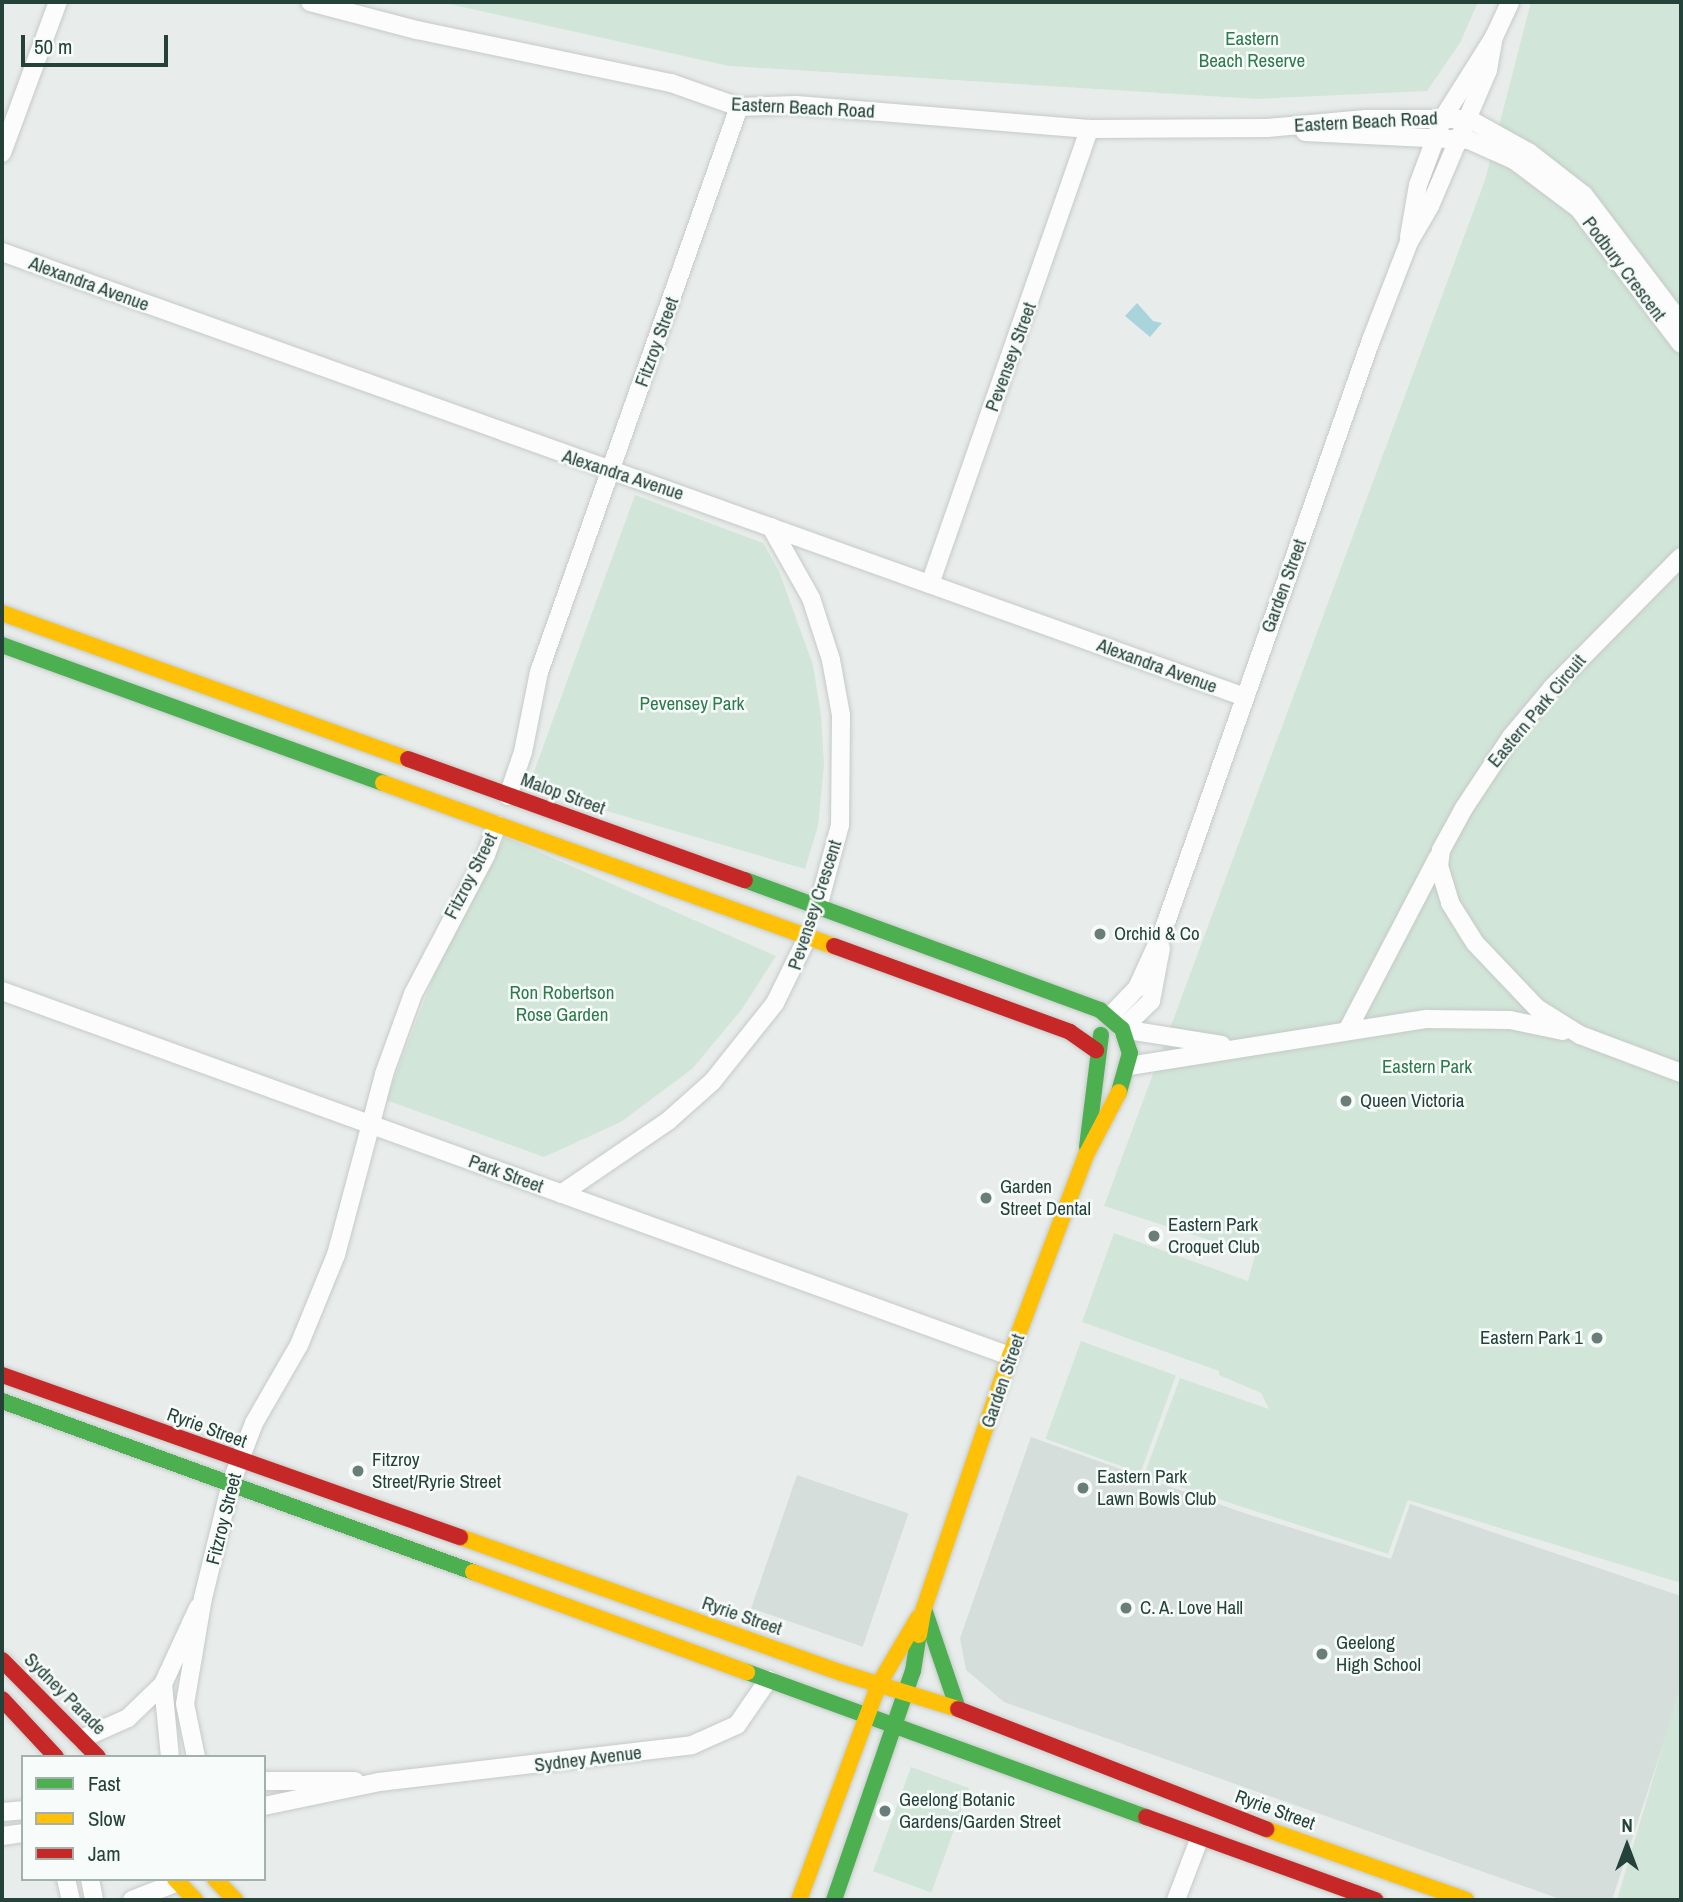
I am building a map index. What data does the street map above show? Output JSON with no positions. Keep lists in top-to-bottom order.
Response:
{
  "streets": {
    "street": [
      "Eastern Beach Road",
      "Podbury Crescent",
      "Alexandra Avenue",
      "Fitzroy Street",
      "Pevensey Street",
      "Garden Street",
      "Eastern Park Circuit",
      "Malop Street",
      "Pevensey Crescent",
      "Park Street",
      "Ryrie Street",
      "Sydney Parade",
      "Sydney Avenue"
    ]
  },
  "crossings": [
    ["Eastern Beach Road", "Podbury Crescent"],
    ["Eastern Beach Road", "Fitzroy Street"],
    ["Eastern Beach Road", "Pevensey Street"],
    ["Eastern Beach Road", "Garden Street"],
    ["Podbury Crescent", "Garden Street"],
    ["Alexandra Avenue", "Fitzroy Street"],
    ["Alexandra Avenue", "Pevensey Street"],
    ["Alexandra Avenue", "Garden Street"],
    ["Alexandra Avenue", "Pevensey Crescent"],
    ["Fitzroy Street", "Malop Street"],
    ["Fitzroy Street", "Park Street"],
    ["Fitzroy Street", "Ryrie Street"],
    ["Fitzroy Street", "Sydney Parade"],
    ["Garden Street", "Malop Street"],
    ["Garden Street", "Park Street"],
    ["Garden Street", "Ryrie Street"],
    ["Malop Street", "Pevensey Crescent"],
    ["Pevensey Crescent", "Park Street"]
  ],
  "parks": [
    "Eastern Beach Reserve",
    "Pevensey Park",
    "Ron Robertson Rose Garden",
    "Eastern Park"
  ],
  "places": [
    "Orchid & Co",
    "Queen Victoria",
    "Garden Street Dental",
    "Eastern Park Croquet Club",
    "Eastern Park 1",
    "Fitzroy Street/Ryrie Street",
    "Eastern Park Lawn Bowls Club",
    "C. A. Love Hall",
    "Geelong High School",
    "Geelong Botanic Gardens/Garden Street"
  ],
  "legend": ["Fast", "Slow", "Jam"],
  "scale_bar": "50 m",
  "north": "top"
}
